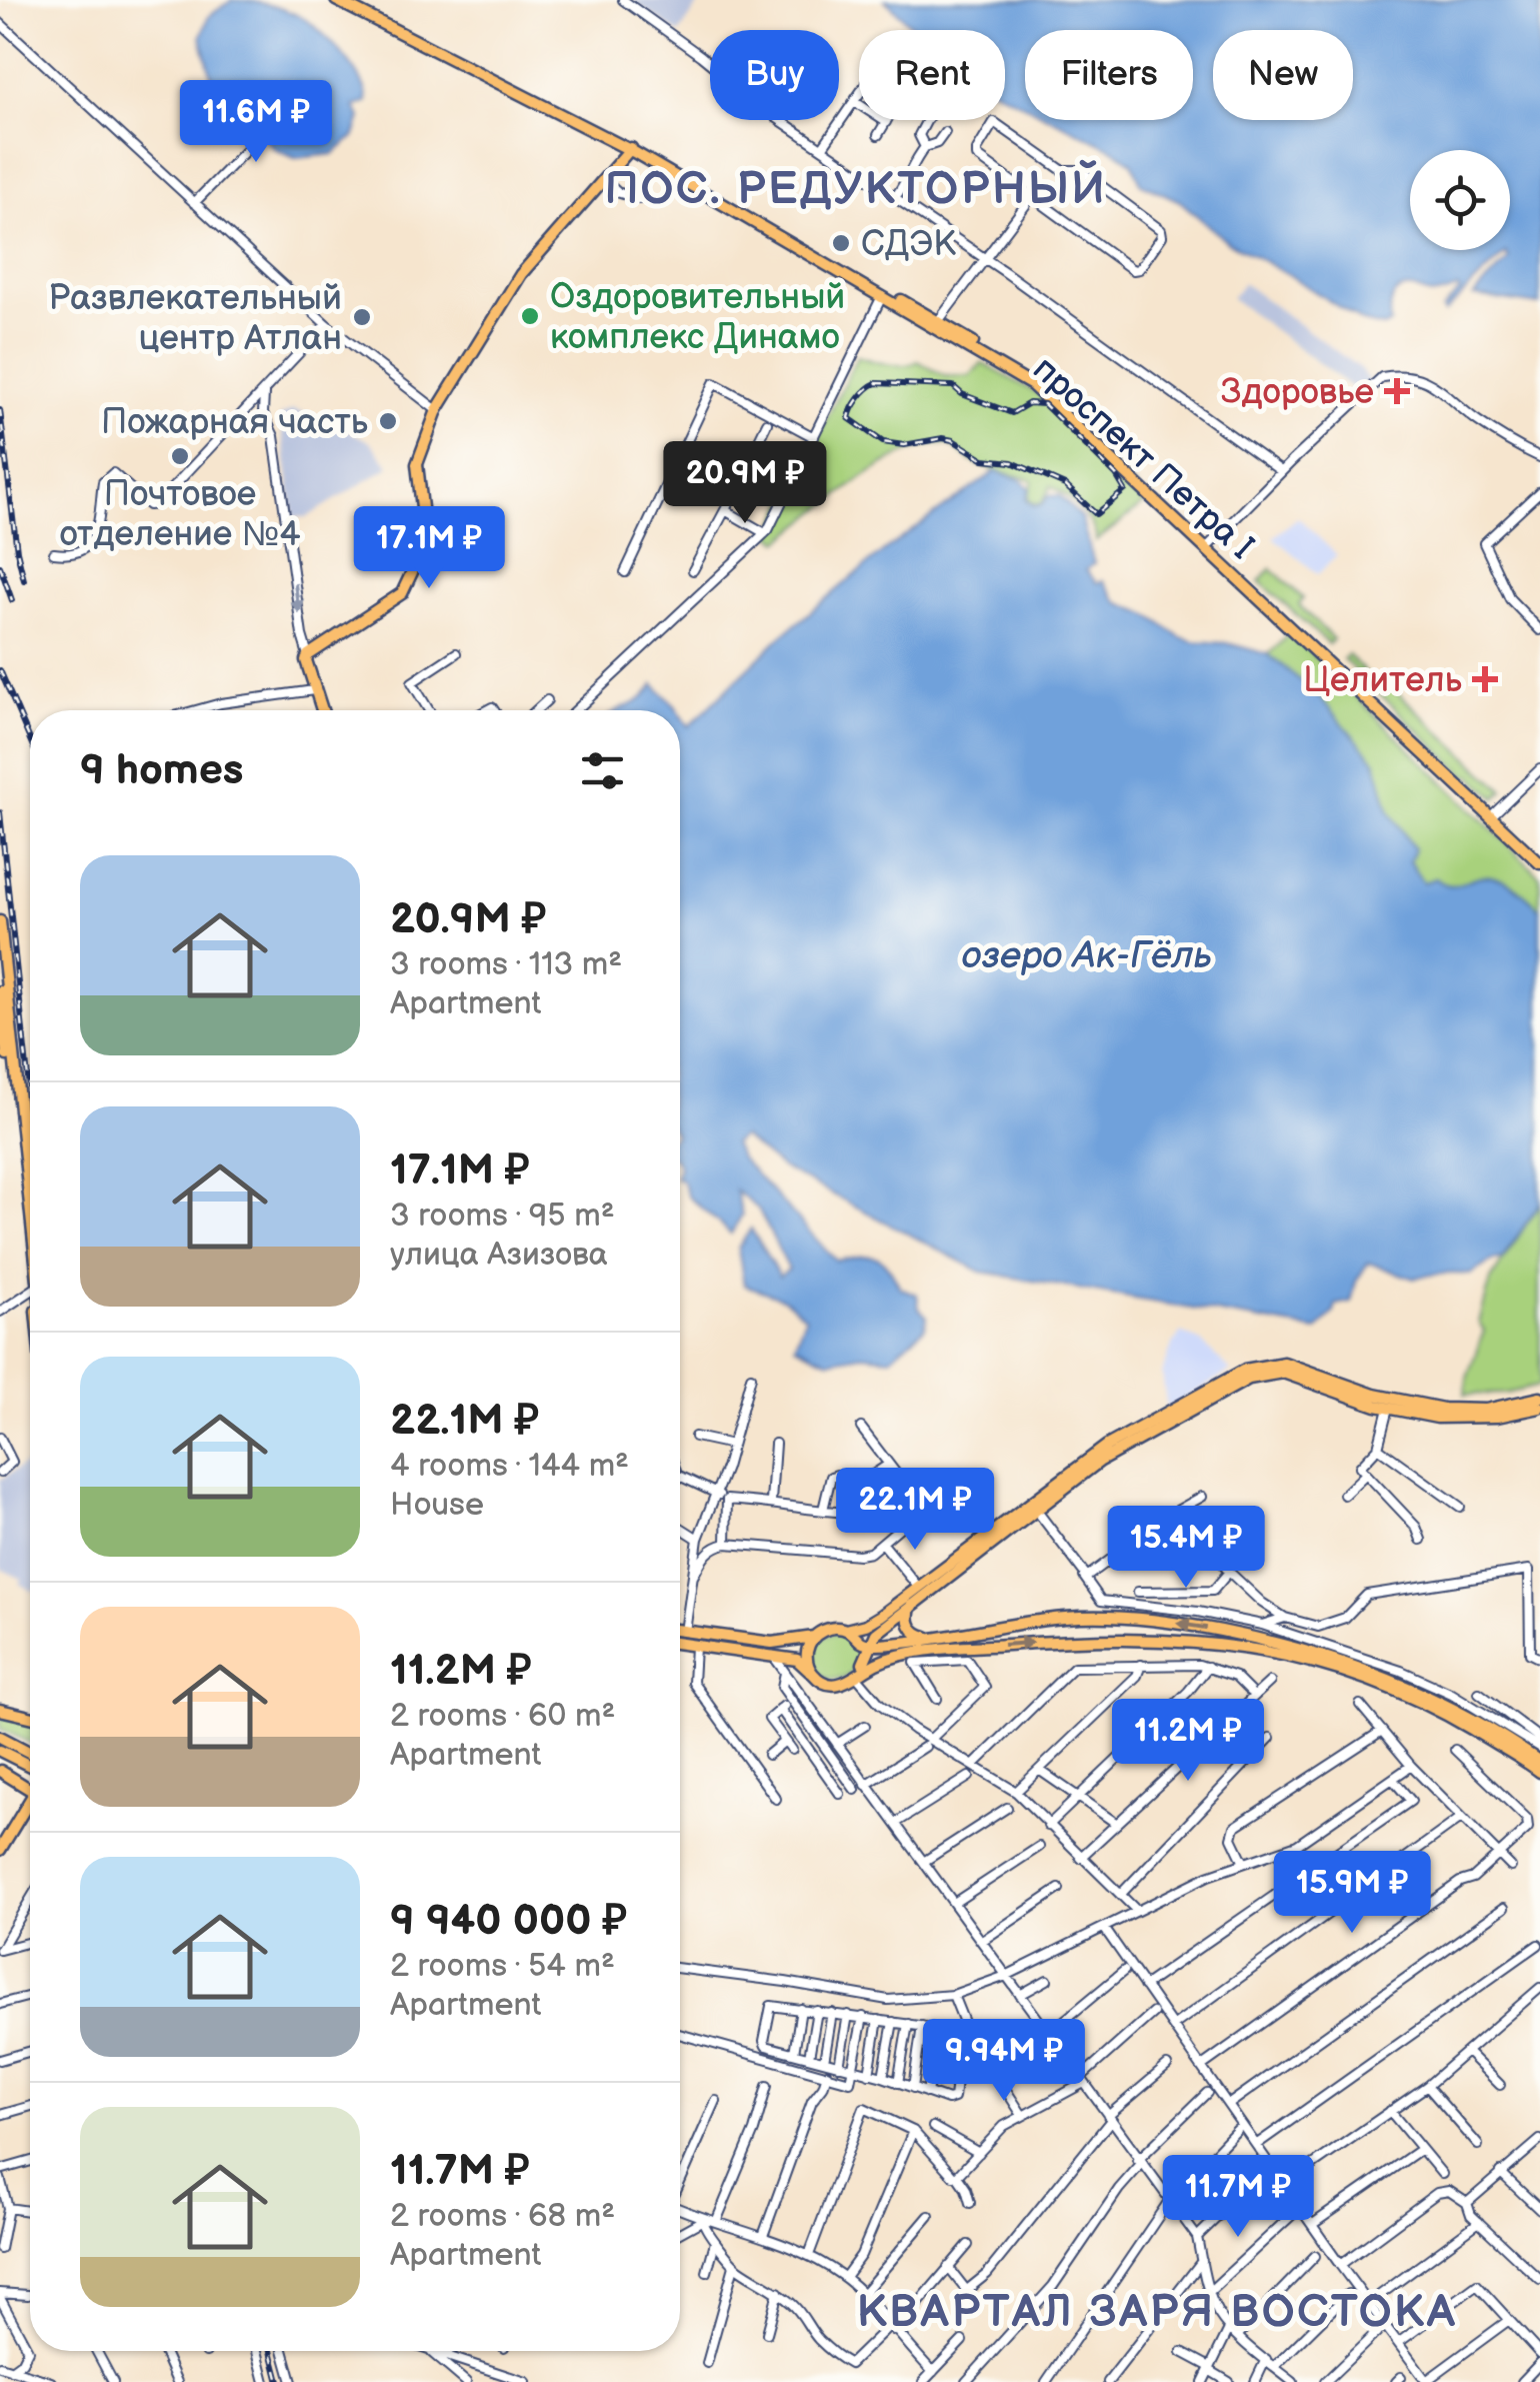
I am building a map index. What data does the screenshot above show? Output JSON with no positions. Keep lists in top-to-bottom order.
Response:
{
  "streets": {
    "main road": ["проспект Петра I"]
  },
  "districts": ["ПОС. РЕДУКТОРНЫЙ", "КВАРТАЛ ЗАРЯ ВОСТОКА"],
  "water": ["озеро Ак-Гёль"],
  "places": {
    "other": [
      "СДЭК",
      "Оздоровительный комплекс Динамо",
      "Развлекательный центр Атлан",
      "Пожарная часть",
      "Почтовое отделение №4"
    ],
    "health": ["Здоровье", "Целитель"]
  },
  "page": {
    "chip": [
      "Buy",
      "Rent",
      "Filters",
      "New"
    ],
    "price": [
      "11.6M ₽",
      "20.9M ₽",
      "17.1M ₽",
      "22.1M ₽",
      "15.4M ₽",
      "11.2M ₽",
      "15.9M ₽",
      "9.94M ₽",
      "11.7M ₽"
    ],
    "heading": "9 homes",
    "list": [
      {
        "name": "20.9M ₽",
        "note": "3 rooms · 113 m² · Apartment"
      },
      {
        "name": "17.1M ₽",
        "note": "3 rooms · 95 m² · улица Азизова"
      },
      {
        "name": "22.1M ₽",
        "note": "4 rooms · 144 m² · House"
      },
      {
        "name": "11.2M ₽",
        "note": "2 rooms · 60 m² · Apartment"
      },
      {
        "name": "9 940 000 ₽",
        "note": "2 rooms · 54 m² · Apartment"
      },
      {
        "name": "11.7M ₽",
        "note": "2 rooms · 68 m² · Apartment"
      }
    ]
  }
}
